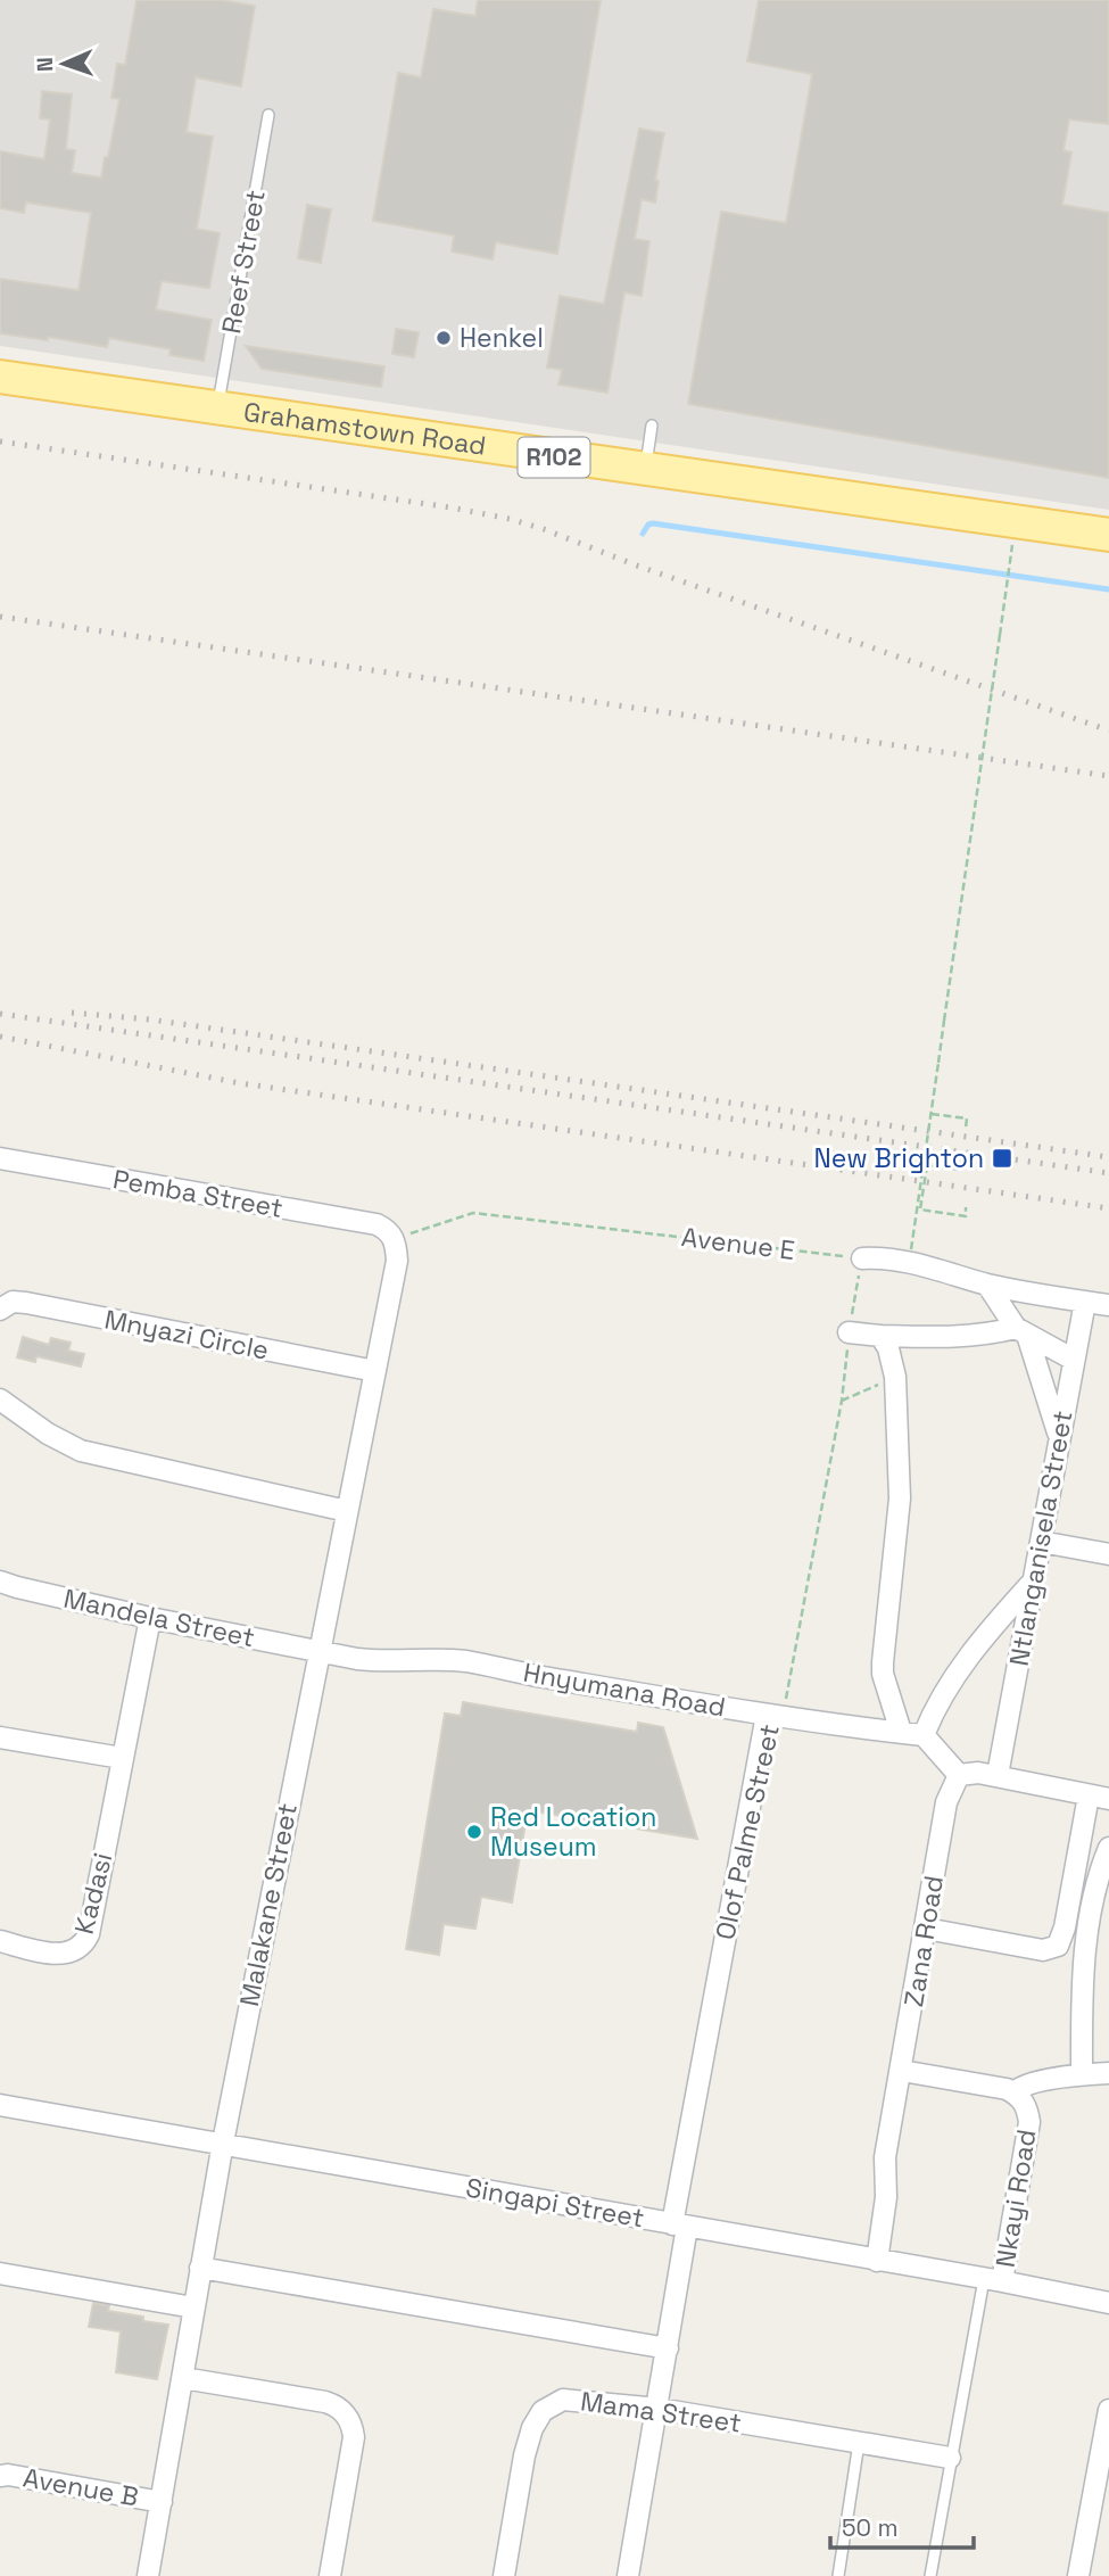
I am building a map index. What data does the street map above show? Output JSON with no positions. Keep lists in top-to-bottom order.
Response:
{
  "streets": {
    "main road": ["Grahamstown Road", "R102"],
    "street": [
      "Pemba Street",
      "Mnyazi Circle",
      "Ntlanganisela Street",
      "Mandela Street",
      "Hnyumana Road",
      "Olof Palme Street",
      "Kadasi",
      "Malakane Street",
      "Zana Road",
      "Nkayi Road",
      "Singapi Street",
      "Mama Street",
      "Avenue B"
    ],
    "lane": ["Reef Street"],
    "path": ["Avenue E"]
  },
  "crossings": [
    ["Reef Street", "Grahamstown Road"],
    ["Pemba Street", "Avenue E"],
    ["Pemba Street", "Malakane Street"],
    ["Avenue E", "Olof Palme Street"],
    ["Avenue E", "Malakane Street"],
    ["Mnyazi Circle", "Malakane Street"],
    ["Mandela Street", "Hnyumana Road"],
    ["Mandela Street", "Kadasi"],
    ["Mandela Street", "Malakane Street"],
    ["Hnyumana Road", "Olof Palme Street"],
    ["Hnyumana Road", "Malakane Street"],
    ["Olof Palme Street", "Singapi Street"],
    ["Olof Palme Street", "Mama Street"],
    ["Malakane Street", "Singapi Street"],
    ["Malakane Street", "Avenue B"],
    ["Zana Road", "Nkayi Road"],
    ["Zana Road", "Singapi Street"],
    ["Nkayi Road", "Singapi Street"]
  ],
  "places": {
    "other": ["Henkel", "Red Location Museum"],
    "transit": ["New Brighton"]
  },
  "scale_bar": "50 m",
  "north": "left"
}
